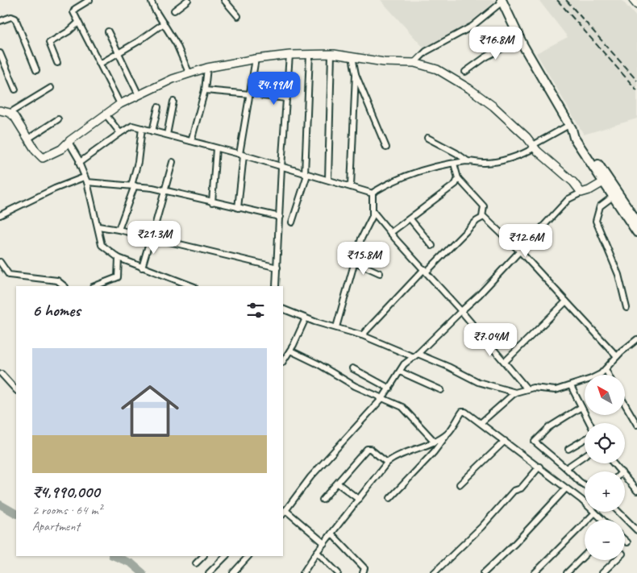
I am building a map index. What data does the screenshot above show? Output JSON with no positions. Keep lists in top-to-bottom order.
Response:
{
  "north": "top left",
  "page": {
    "price": [
      "₹16.8M",
      "₹4.99M",
      "₹21.3M",
      "₹12.6M",
      "₹15.8M",
      "₹7.04M"
    ],
    "heading": "6 homes",
    "list": [
      {
        "name": "₹4,990,000",
        "note": "2 rooms · 64 m² · Apartment"
      }
    ],
    "map_buttons": ["+", "−"]
  }
}
